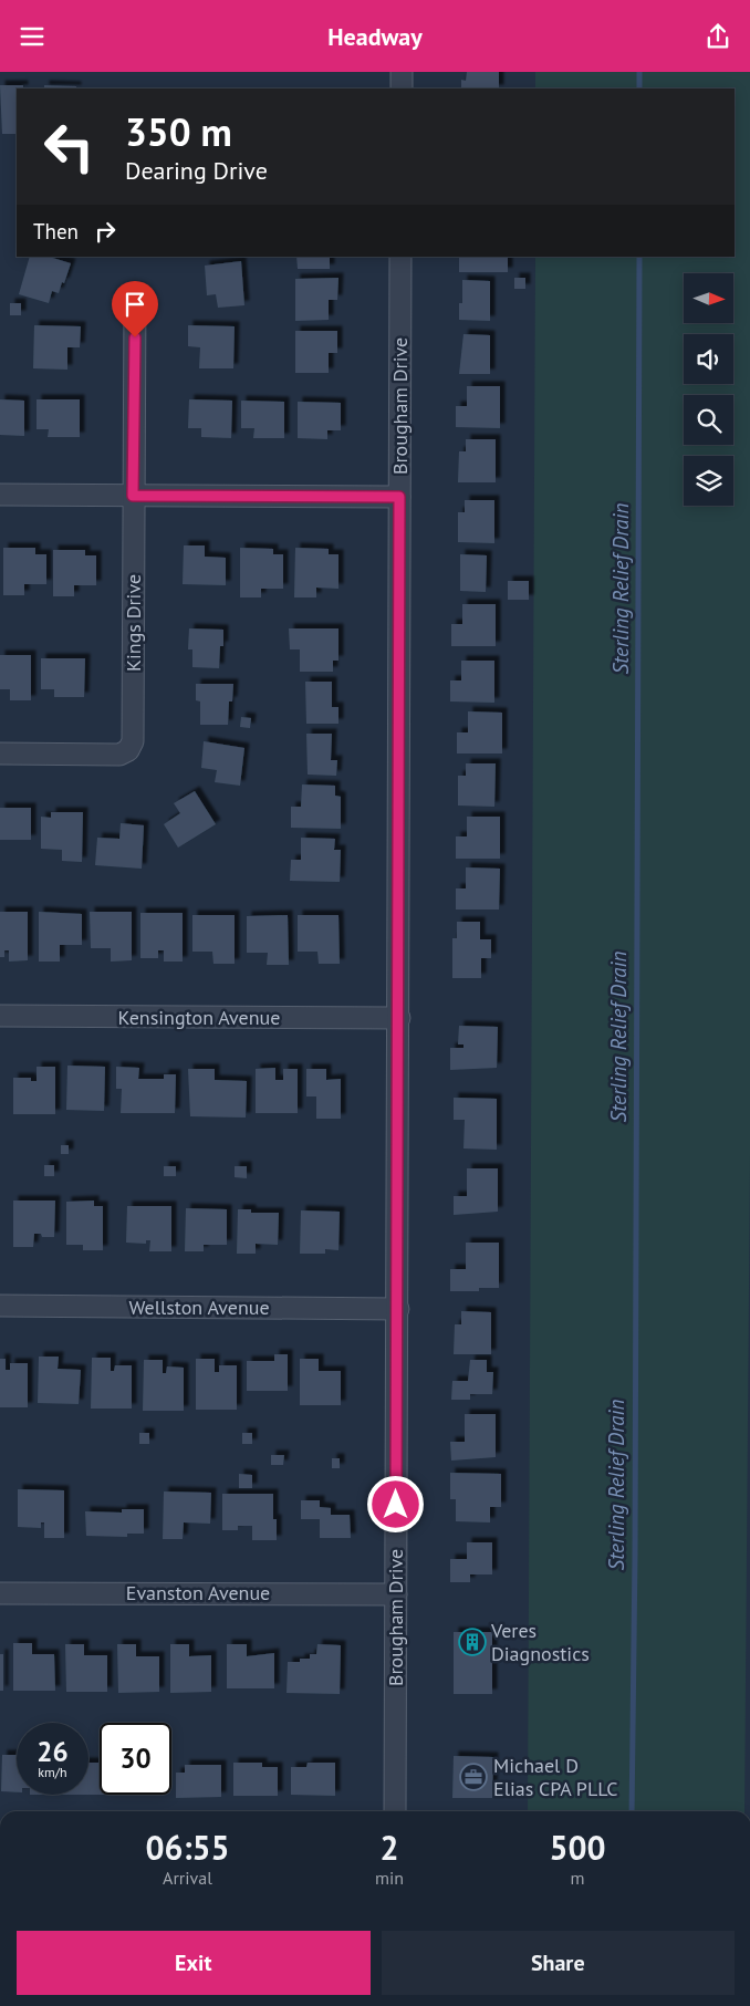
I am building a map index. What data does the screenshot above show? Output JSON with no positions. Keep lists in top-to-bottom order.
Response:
{
  "streets": {
    "street": [
      "Brougham Drive",
      "Kings Drive",
      "Kensington Avenue",
      "Wellston Avenue",
      "Evanston Avenue"
    ]
  },
  "crossings": [
    ["Brougham Drive", "Kensington Avenue"],
    ["Brougham Drive", "Wellston Avenue"],
    ["Brougham Drive", "Evanston Avenue"]
  ],
  "water": ["Sterling Relief Drain"],
  "places": {
    "building": ["Veres Diagnostics"],
    "office": ["Michael D Elias CPA PLLC"]
  },
  "north": "right",
  "page": {
    "header": "Headway",
    "turn": ["350 m", "Dearing Drive"],
    "then": "Then",
    "speed": "26 km/h",
    "limit": "30",
    "eta": [
      "06:55",
      "Arrival",
      "2",
      "min",
      "500",
      "m"
    ],
    "buttons": ["Exit", "Share"]
  }
}
